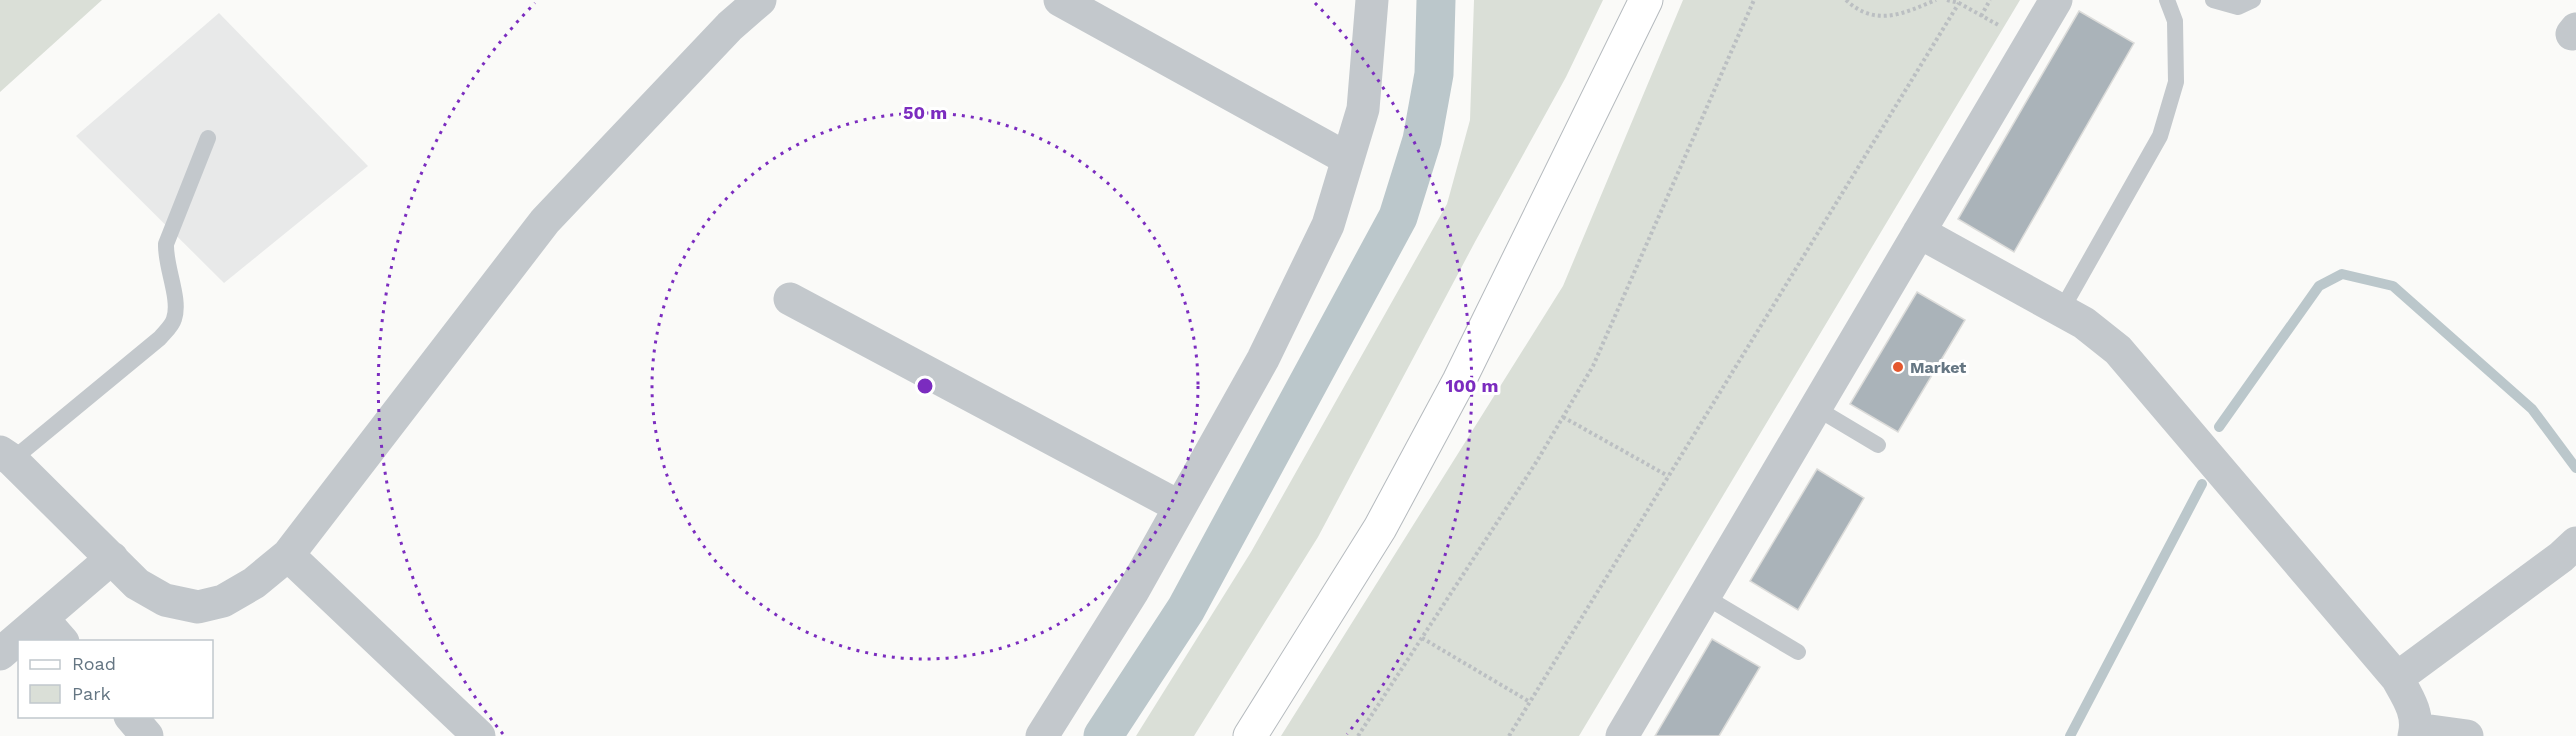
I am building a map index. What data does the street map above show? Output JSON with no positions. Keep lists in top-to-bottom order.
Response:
{
  "places": ["Market"],
  "legend": ["Road", "Park"],
  "rings": ["50 m", "100 m"]
}
